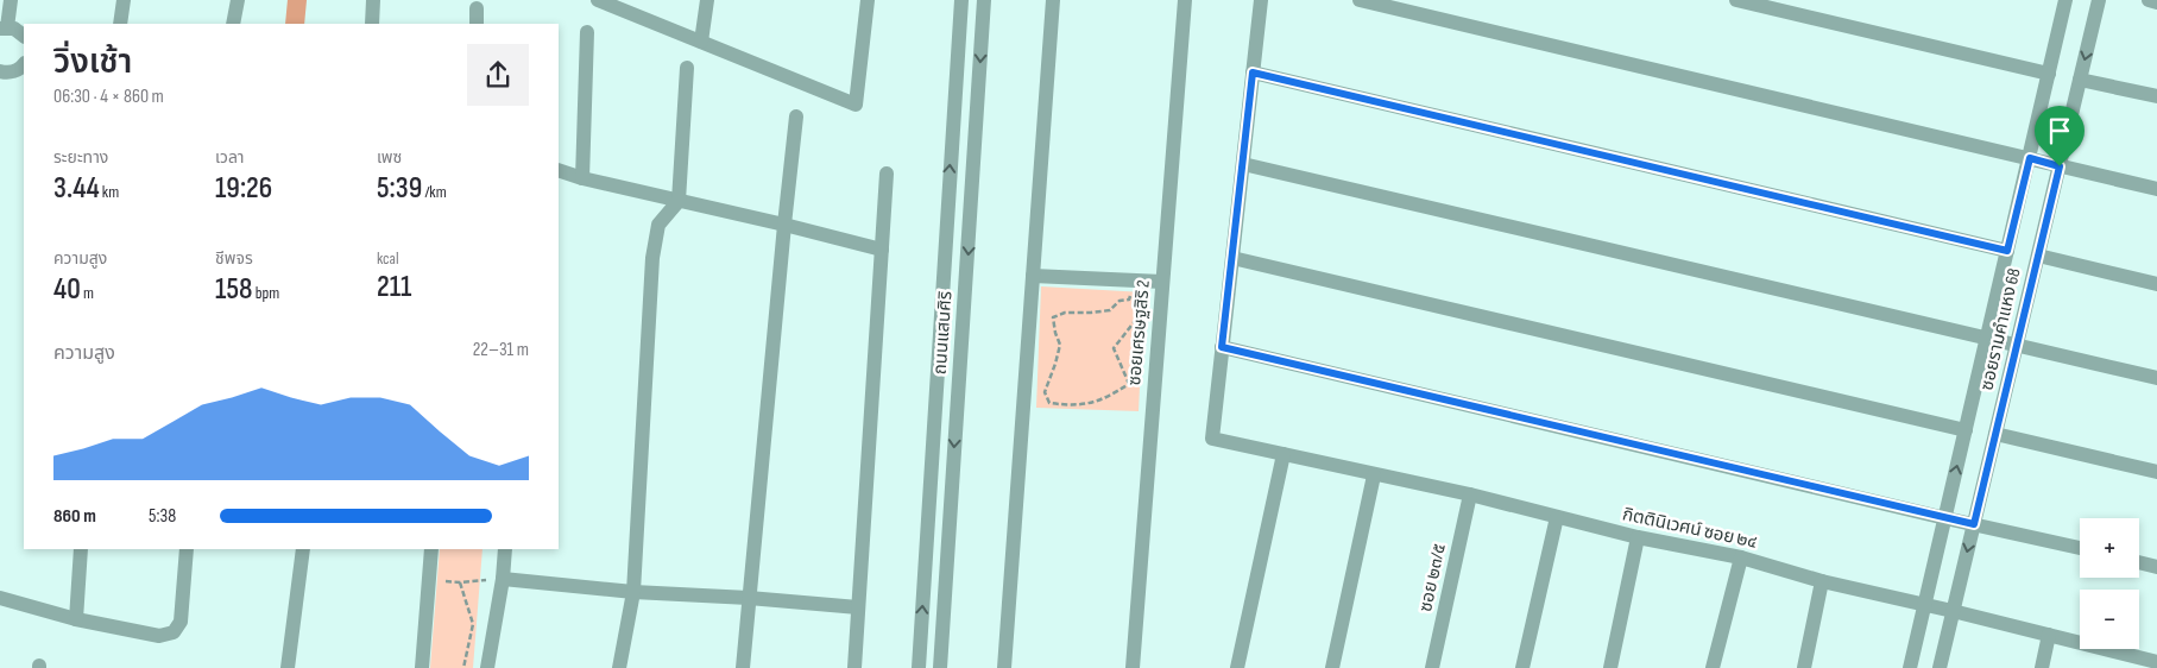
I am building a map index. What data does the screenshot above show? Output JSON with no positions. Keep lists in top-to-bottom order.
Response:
{
  "streets": {
    "street": [
      "ซอยรามคำแหง 68",
      "ถนนแสนศิริ",
      "ซอยเศรษฐสิริ 2",
      "กิตตินิเวศน์ ซอย ๒๔",
      "ซอย ๒๓/๕"
    ]
  },
  "crossings": [
    ["ซอยรามคำแหง 68", "กิตตินิเวศน์ ซอย ๒๔"],
    ["กิตตินิเวศน์ ซอย ๒๔", "ซอย ๒๓/๕"]
  ],
  "page": {
    "heading": ["วิ่งเช้า", "06:30 · 4 × 860 m"],
    "stats": [
      ["ระยะทาง", "3.44 km"],
      ["เวลา", "19:26"],
      ["เพซ", "5:39 /km"],
      ["ความสูง", "40 m"],
      ["ชีพจร", "158 bpm"],
      ["kcal", "211"]
    ],
    "chart": ["ความสูง", "22–31 m"],
    "list": [
      {
        "name": "860 m",
        "note": "5:38"
      }
    ],
    "map_buttons": ["+", "−"]
  }
}
